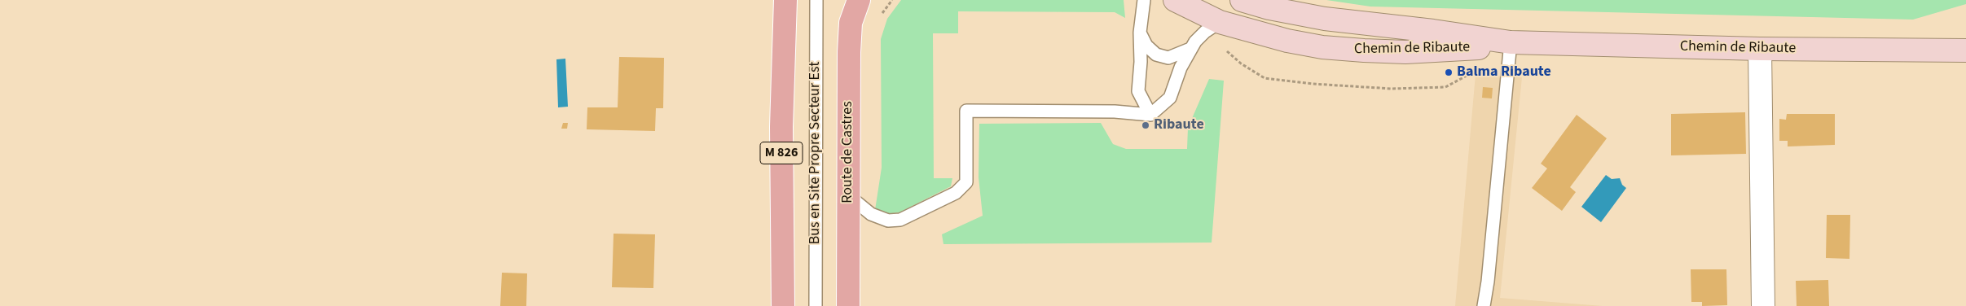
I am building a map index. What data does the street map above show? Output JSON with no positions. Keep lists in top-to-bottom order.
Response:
{
  "streets": {
    "main road": ["Chemin de Ribaute", "Route de Castres", "M 826"],
    "lane": ["Bus en Site Propre Secteur Est"]
  },
  "places": ["Balma Ribaute", "Ribaute"]
}
